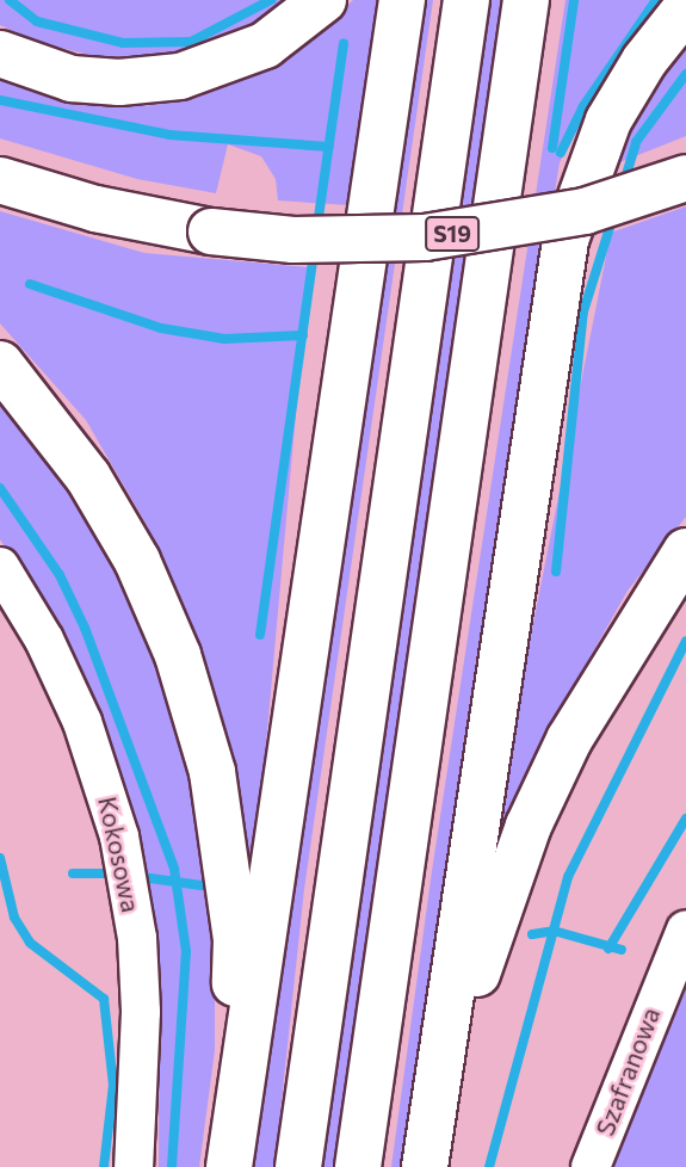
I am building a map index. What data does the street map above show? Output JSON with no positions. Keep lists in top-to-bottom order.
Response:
{
  "streets": {
    "main road": ["S19"],
    "street": ["Kokosowa", "Szafranowa"]
  }
}
